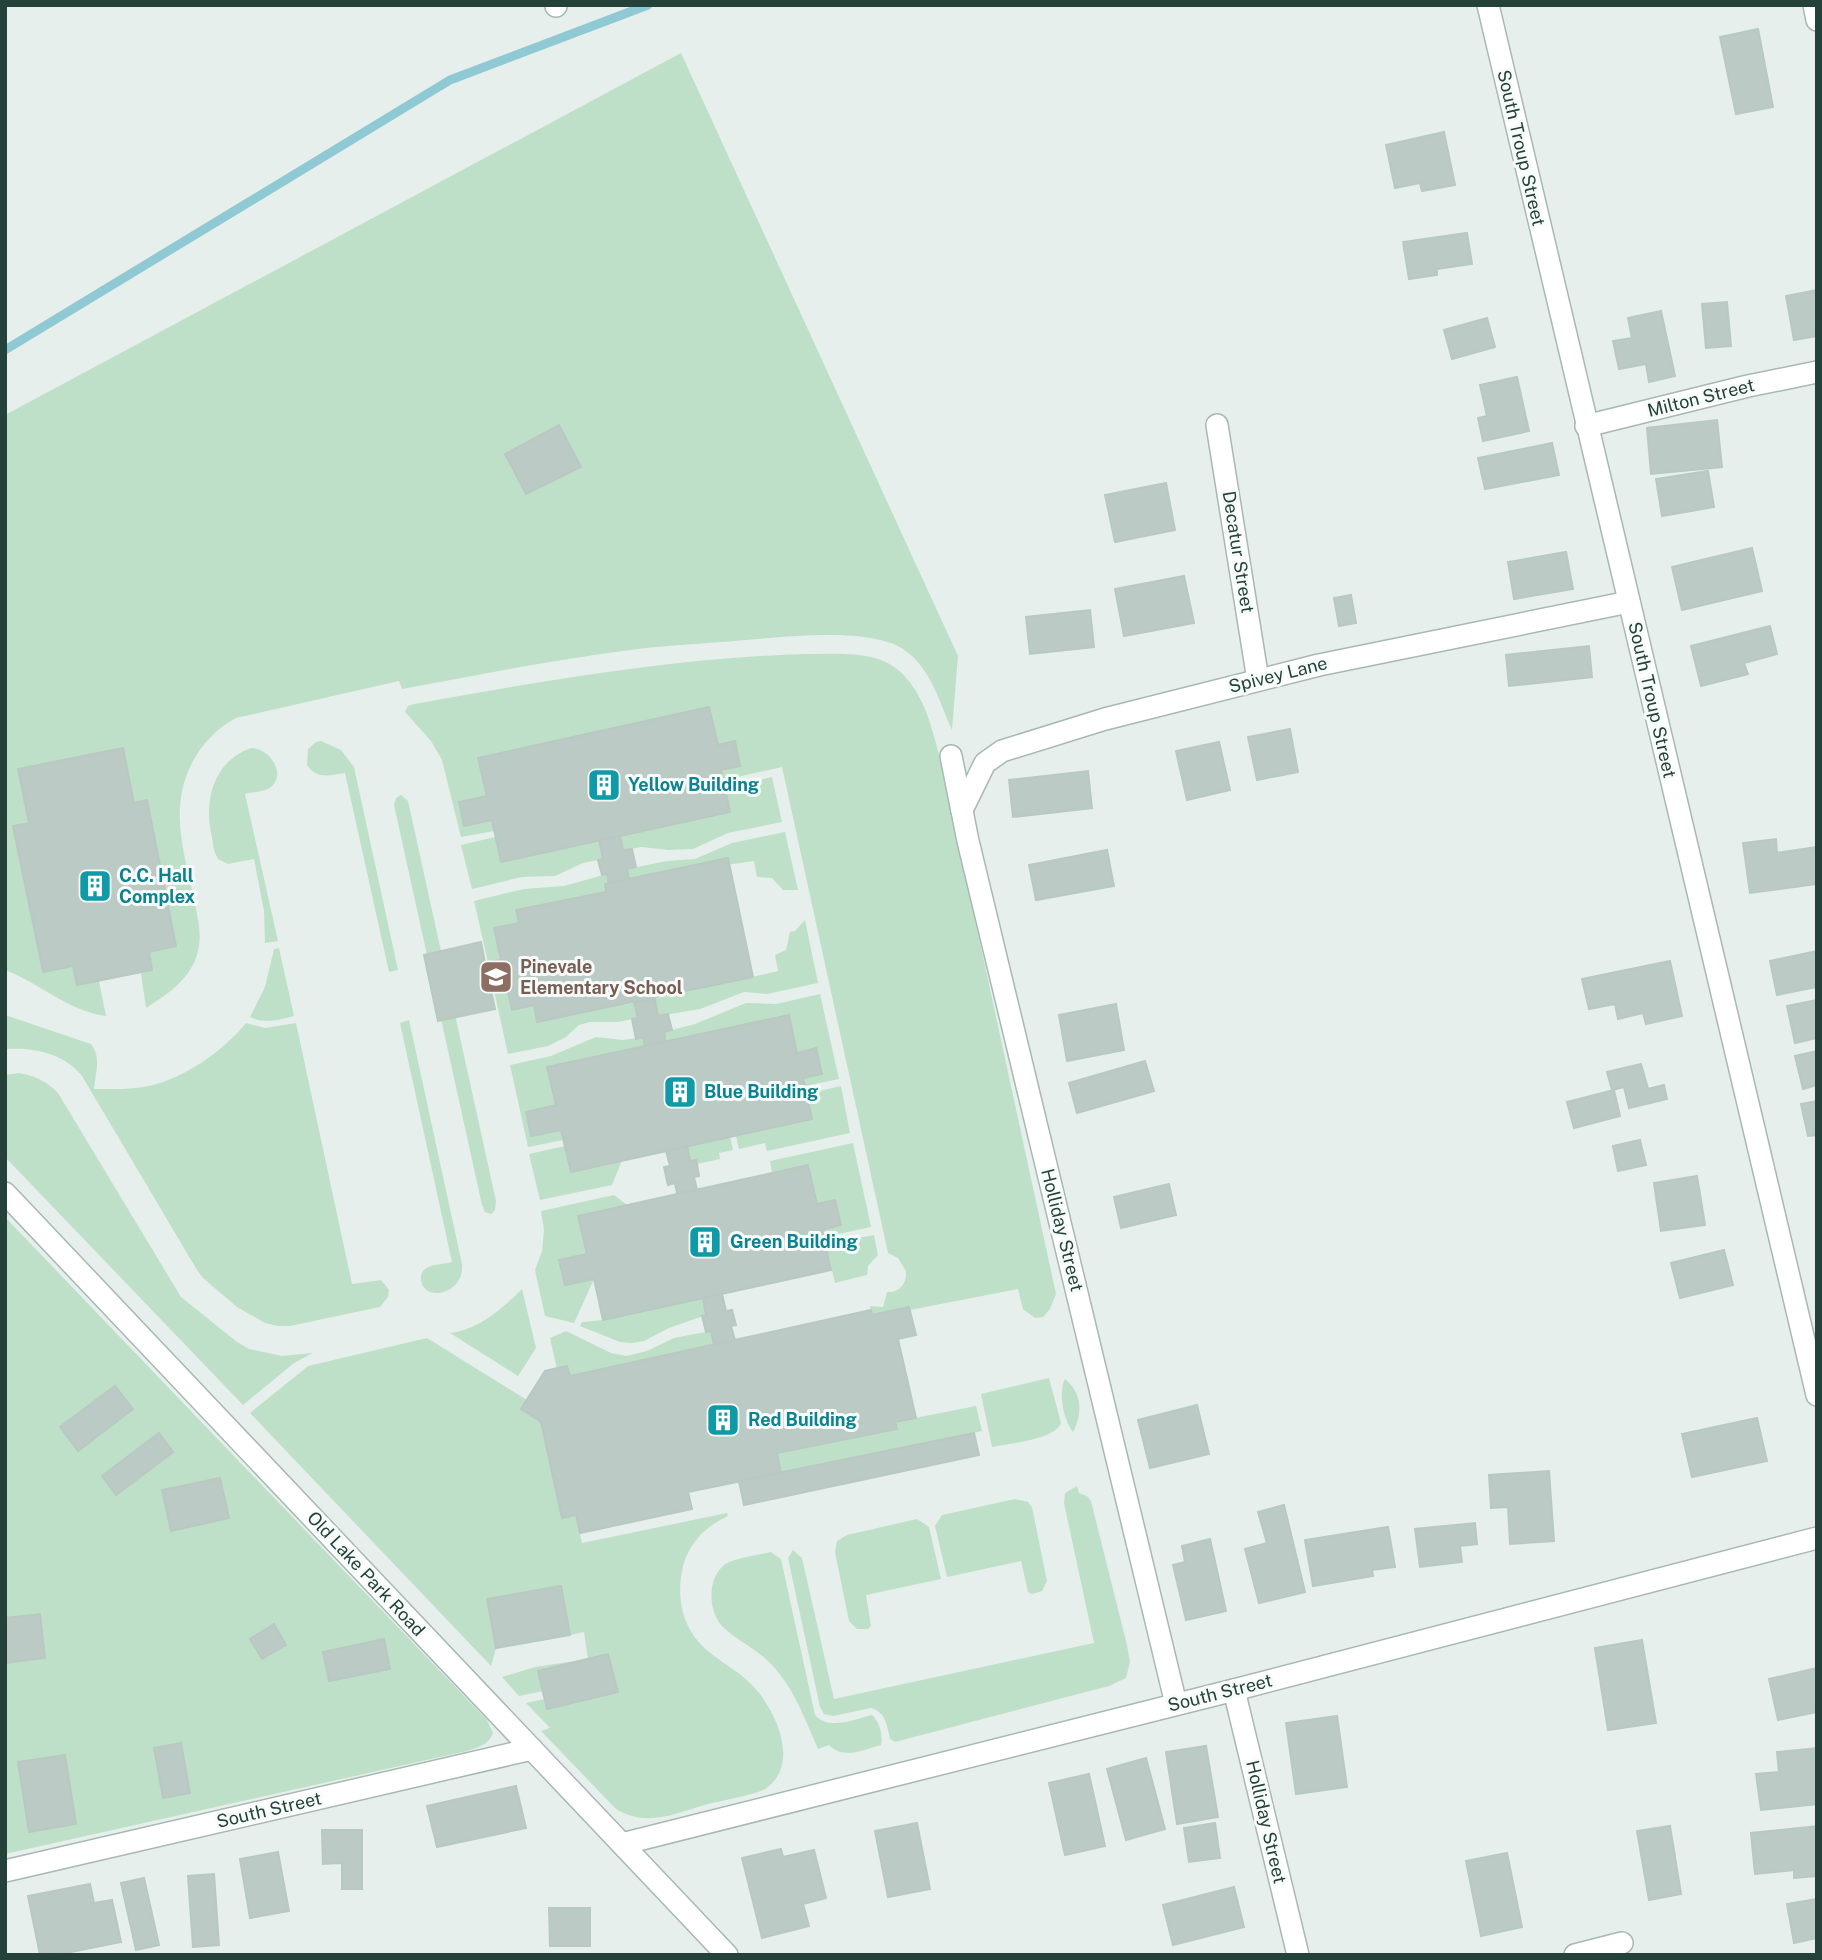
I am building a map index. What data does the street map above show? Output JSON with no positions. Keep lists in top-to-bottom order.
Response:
{
  "streets": {
    "street": [
      "South Troup Street",
      "Milton Street",
      "Decatur Street",
      "Spivey Lane",
      "Holliday Street",
      "Old Lake Park Road",
      "South Street"
    ]
  },
  "crossings": [
    ["South Troup Street", "Milton Street"],
    ["South Troup Street", "Spivey Lane"],
    ["Decatur Street", "Spivey Lane"],
    ["Spivey Lane", "Holliday Street"],
    ["Holliday Street", "South Street"],
    ["Old Lake Park Road", "South Street"]
  ],
  "places": {
    "building": [
      "Yellow Building",
      "C.C. Hall Complex",
      "Blue Building",
      "Green Building",
      "Red Building"
    ],
    "school or university": ["Pinevale Elementary School"]
  }
}
